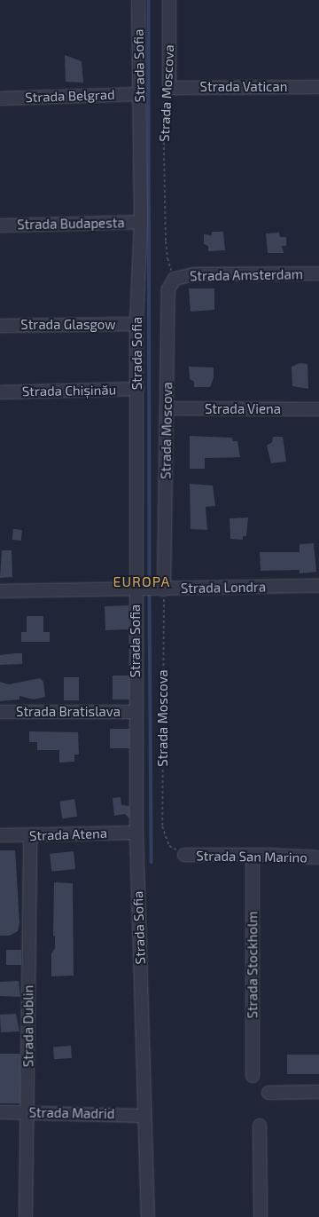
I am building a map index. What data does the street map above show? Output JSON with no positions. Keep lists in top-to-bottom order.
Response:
{
  "streets": {
    "street": [
      "Strada Sofia",
      "Strada Vatican",
      "Strada Moscova",
      "Strada Belgrad",
      "Strada Budapesta",
      "Strada Amsterdam",
      "Strada Glasgow",
      "Strada Chișinău",
      "Strada Viena",
      "Strada Londra",
      "Strada Bratislava",
      "Strada Atena",
      "Strada San Marino",
      "Strada Stockholm",
      "Strada Dublin",
      "Strada Madrid"
    ]
  },
  "crossings": [
    ["Strada Sofia", "Strada Moscova"],
    ["Strada Sofia", "Strada Belgrad"],
    ["Strada Sofia", "Strada Budapesta"],
    ["Strada Sofia", "Strada Glasgow"],
    ["Strada Sofia", "Strada Chișinău"],
    ["Strada Sofia", "Strada Londra"],
    ["Strada Sofia", "Strada Bratislava"],
    ["Strada Sofia", "Strada Atena"],
    ["Strada Sofia", "Strada Madrid"],
    ["Strada Vatican", "Strada Moscova"],
    ["Strada Moscova", "Strada Amsterdam"],
    ["Strada Moscova", "Strada Viena"],
    ["Strada Moscova", "Strada Londra"],
    ["Strada Moscova", "Strada San Marino"],
    ["Strada Atena", "Strada Dublin"],
    ["Strada San Marino", "Strada Stockholm"],
    ["Strada Dublin", "Strada Madrid"]
  ],
  "districts": ["EUROPA"]
}
